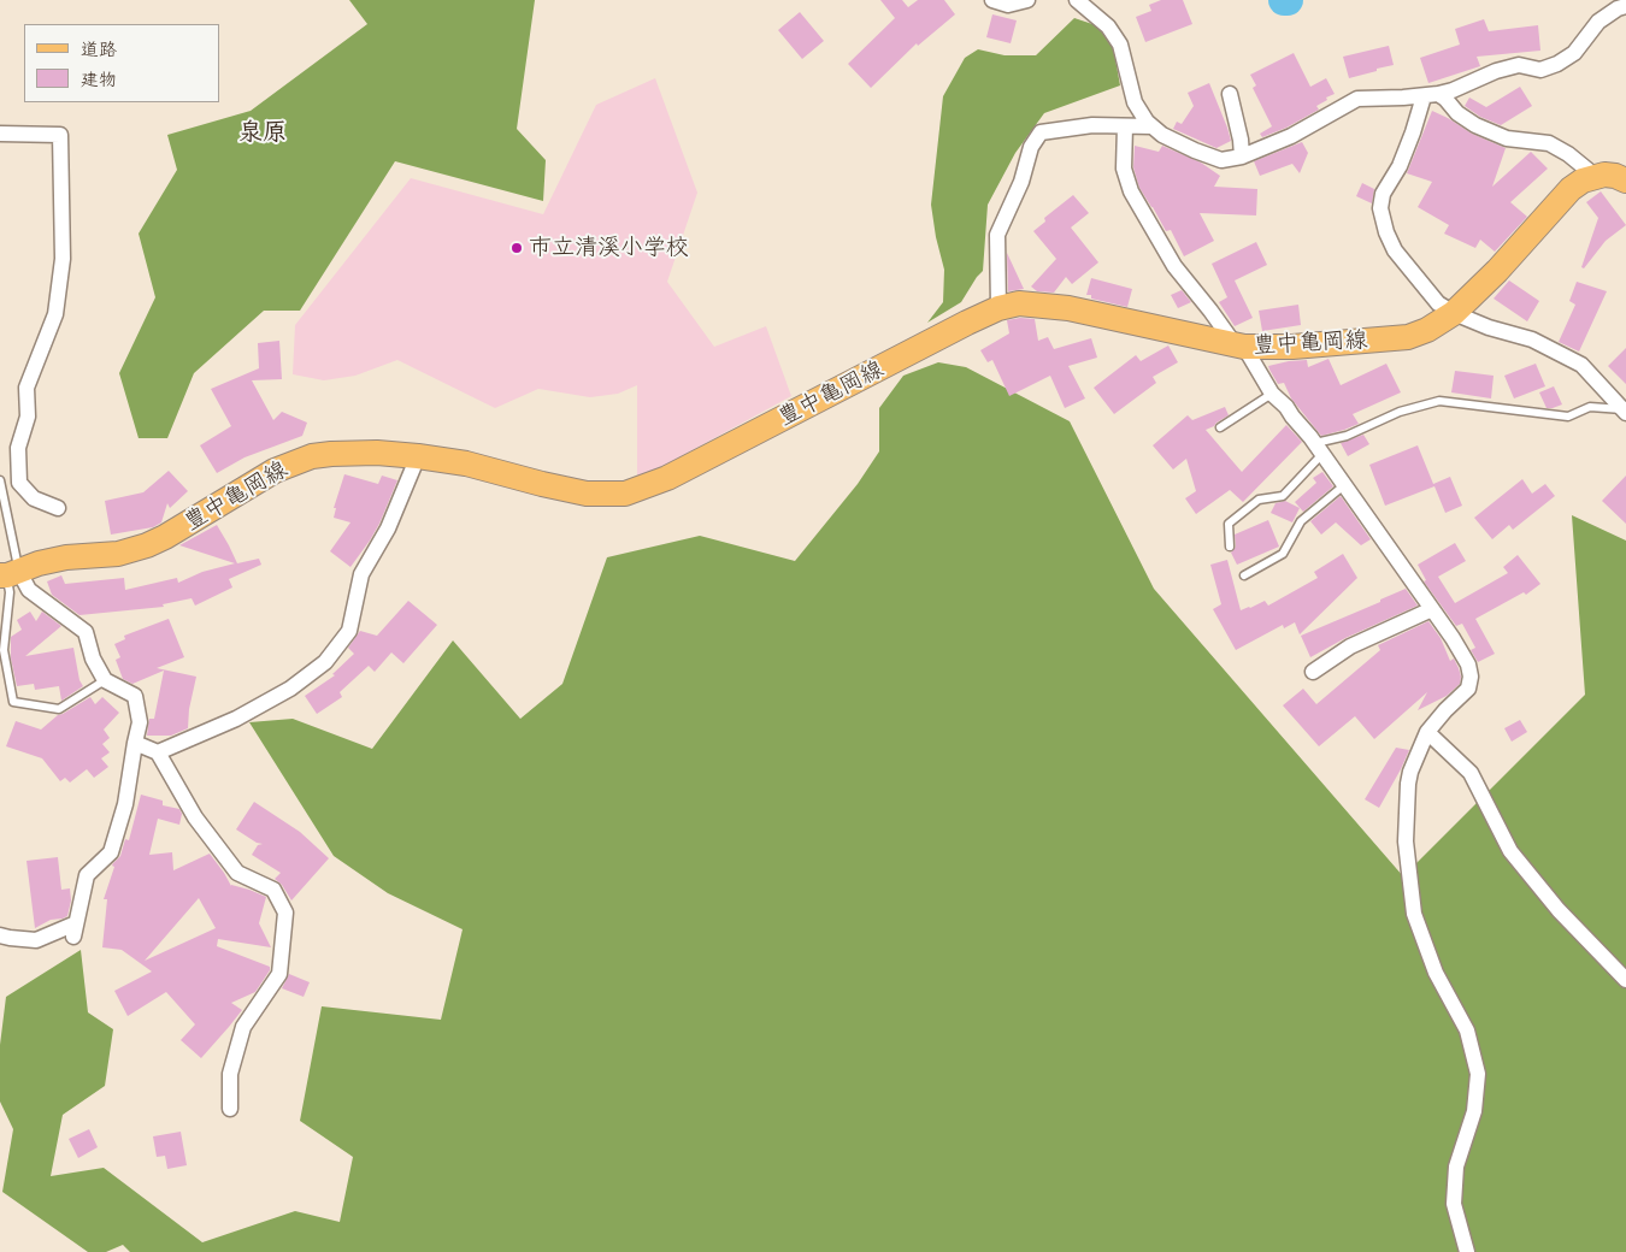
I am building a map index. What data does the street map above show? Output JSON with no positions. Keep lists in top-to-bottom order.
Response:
{
  "streets": {
    "main road": ["豊中亀岡線"]
  },
  "districts": ["泉原"],
  "places": ["市立清溪小学校"],
  "legend": ["道路", "建物"]
}
